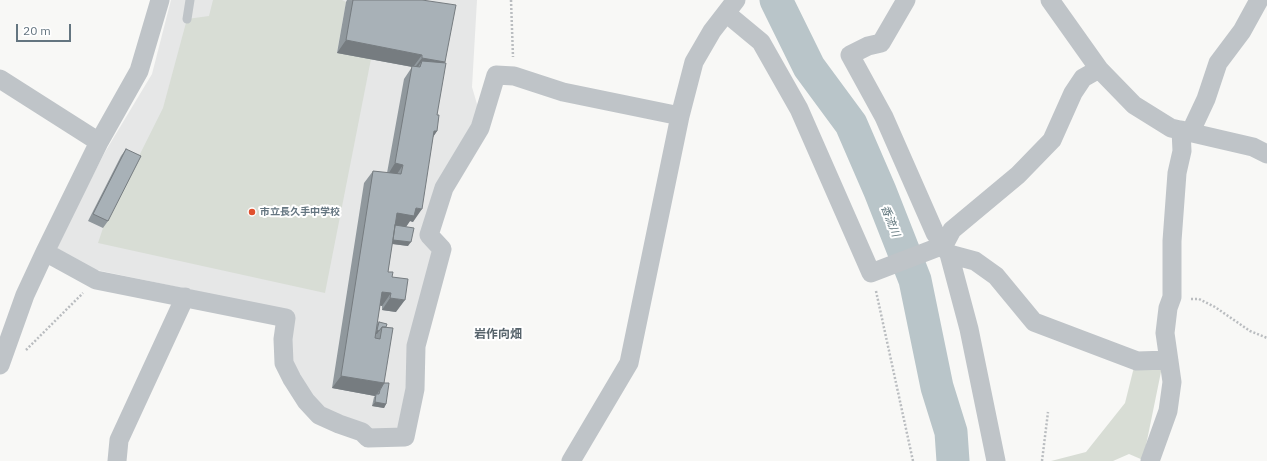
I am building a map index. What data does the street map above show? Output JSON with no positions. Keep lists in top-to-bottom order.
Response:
{
  "districts": ["岩作向畑"],
  "water": ["香流川"],
  "places": ["市立長久手中学校"],
  "scale_bar": "20 m"
}
